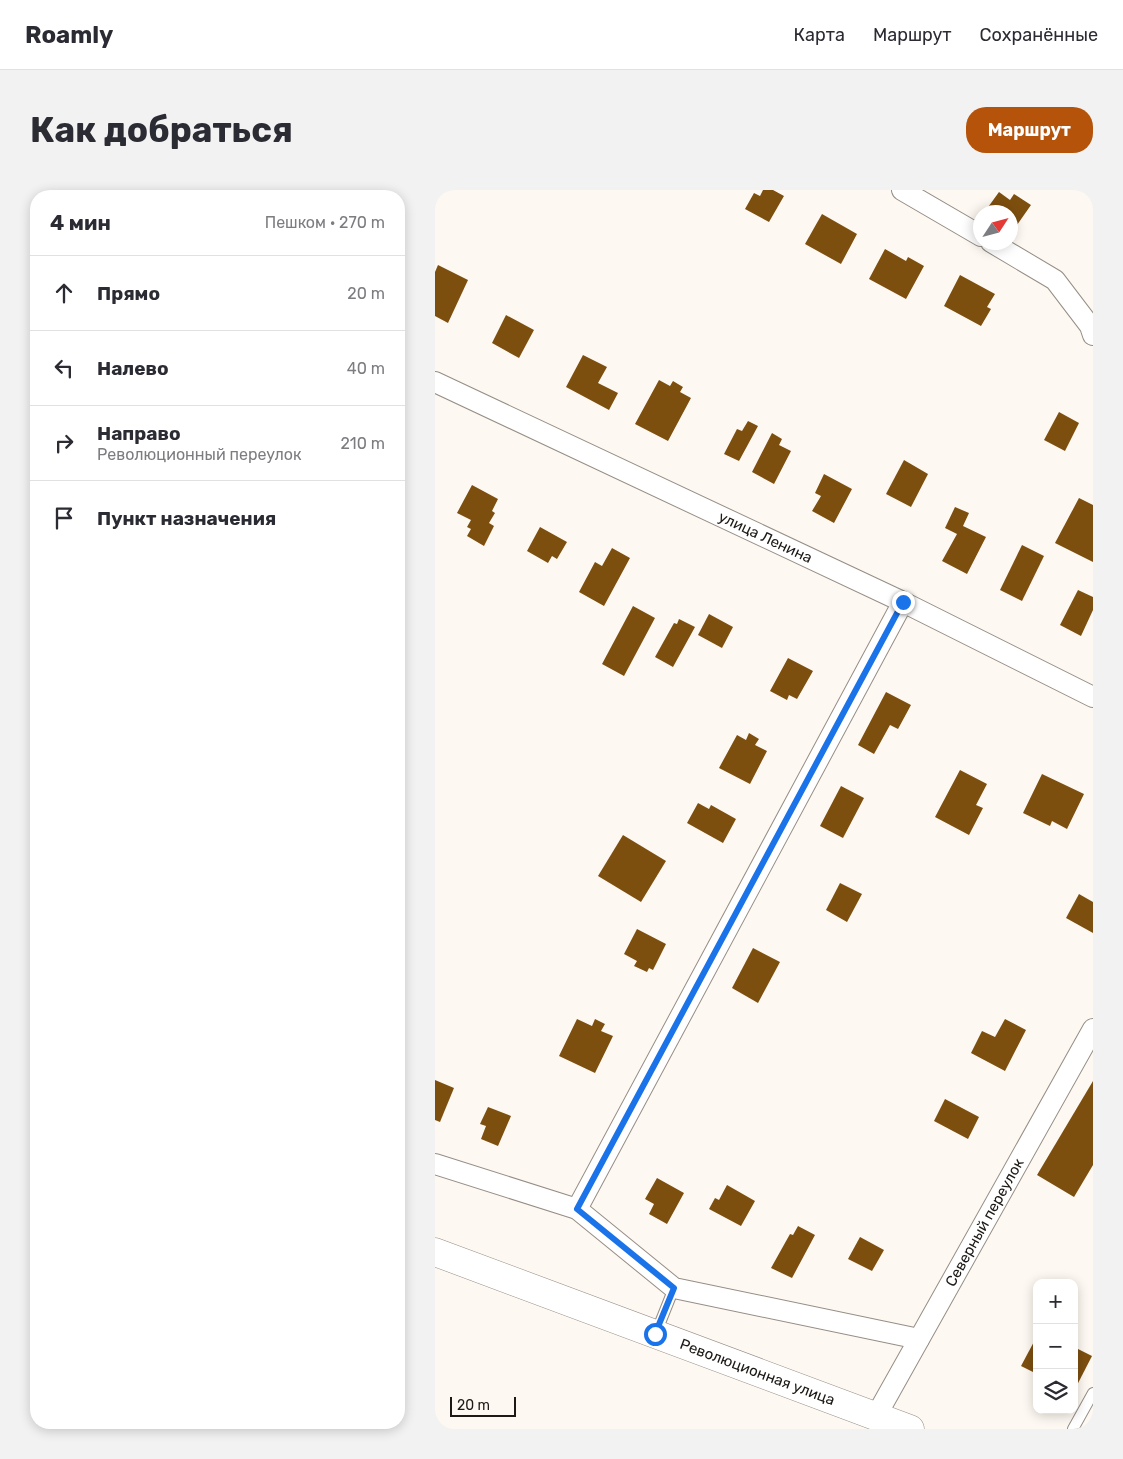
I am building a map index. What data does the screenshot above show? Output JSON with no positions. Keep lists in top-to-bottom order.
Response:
{
  "streets": {
    "main road": ["Революционная улица"],
    "street": ["улица Ленина", "Северный переулок"]
  },
  "crossings": [
    ["Северный переулок", "Революционная улица"]
  ],
  "scale_bar": "20 m",
  "north": "top right",
  "page": {
    "header": "Roamly",
    "nav": ["Карта", "Маршрут", "Сохранённые"],
    "buttons": "Маршрут",
    "title": "Как добраться",
    "heading": ["4 мин", "Пешком · 270 m"],
    "list": [
      ["Прямо", "20 m"],
      ["Налево", "40 m"],
      ["Направо", "Революционный переулок", "210 m"],
      "Пункт назначения"
    ],
    "map_buttons": ["+", "−"],
    "scale": "20 m"
  }
}
